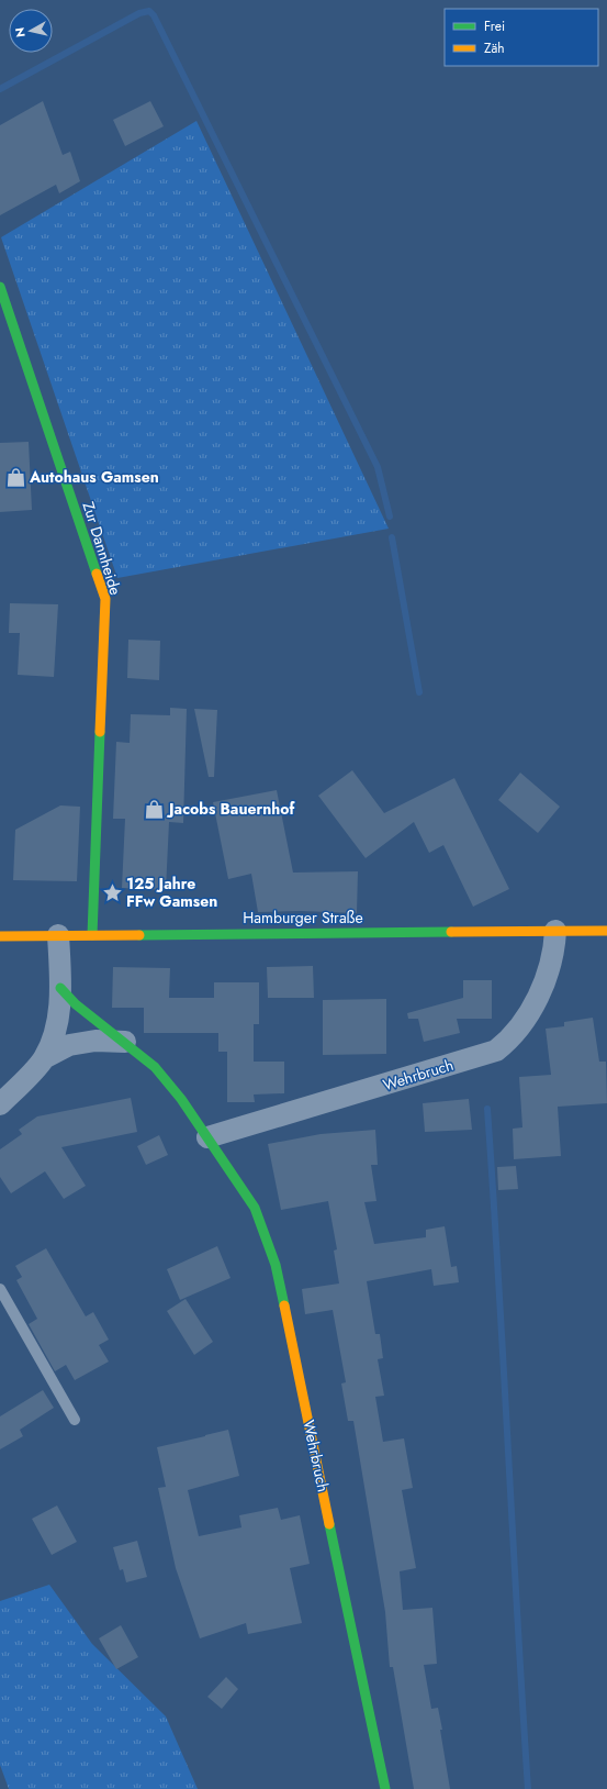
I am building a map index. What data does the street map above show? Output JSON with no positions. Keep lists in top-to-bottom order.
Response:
{
  "streets": {
    "street": ["Zur Dannheide", "Hamburger Straße", "Wehrbruch"]
  },
  "crossings": [
    ["Zur Dannheide", "Hamburger Straße"],
    ["Hamburger Straße", "Wehrbruch"]
  ],
  "places": {
    "shop": ["Autohaus Gamsen", "Jacobs Bauernhof"],
    "place": ["125 Jahre FFw Gamsen"]
  },
  "legend": ["Frei", "Zäh"],
  "north": "left"
}
